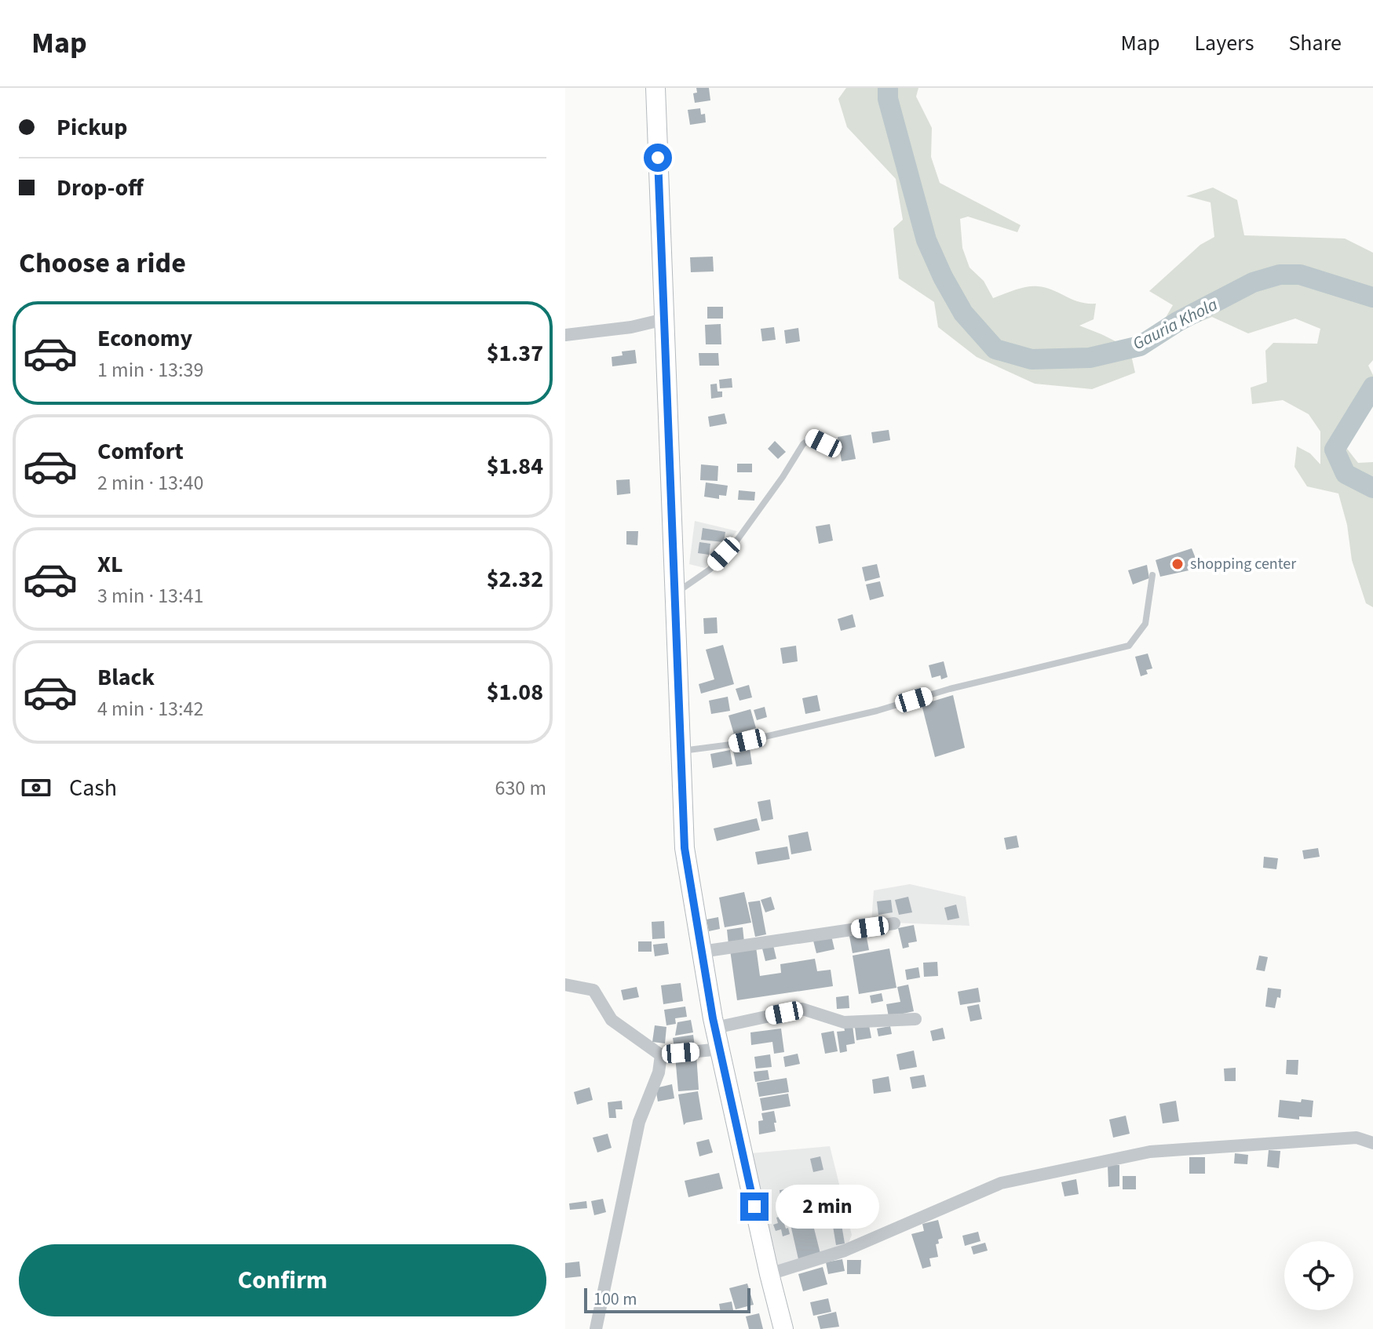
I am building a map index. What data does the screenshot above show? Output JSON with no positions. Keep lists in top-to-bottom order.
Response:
{
  "water": ["Gauria Khola"],
  "places": ["shopping center"],
  "scale_bar": "100 m",
  "page": {
    "header": "Map",
    "nav": ["Map", "Layers", "Share"],
    "banner": ["Pickup", "Drop-off"],
    "heading": "Choose a ride",
    "list": [
      {
        "name": "Economy",
        "note": "1 min · 13:39",
        "value": "$1.37"
      },
      {
        "name": "Comfort",
        "note": "2 min · 13:40",
        "value": "$1.84"
      },
      {
        "name": "XL",
        "note": "3 min · 13:41",
        "value": "$2.32"
      },
      {
        "name": "Black",
        "note": "4 min · 13:42",
        "value": "$1.08"
      }
    ],
    "pay": ["Cash", "630 m"],
    "bubble": "2 min",
    "buttons": "Confirm",
    "scale": "100 m"
  }
}
